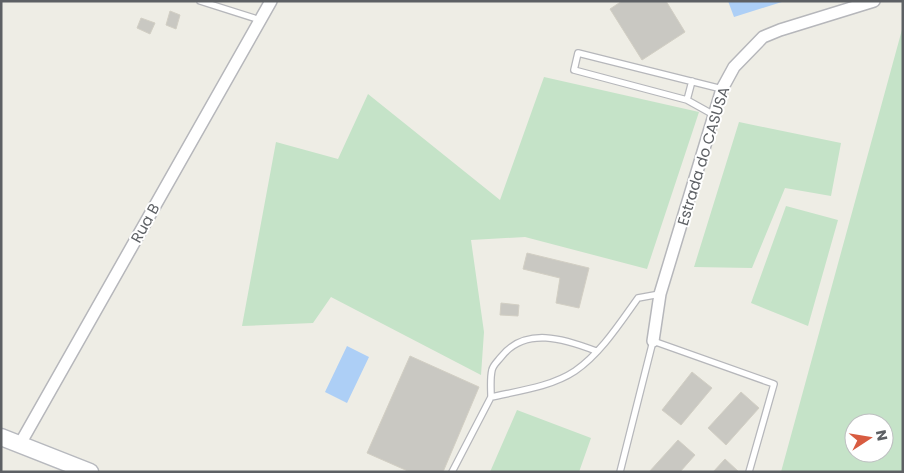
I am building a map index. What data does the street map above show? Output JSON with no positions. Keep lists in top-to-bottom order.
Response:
{
  "streets": {
    "street": ["Estrada do CASUSA", "Rua B"]
  },
  "north": "right"
}
